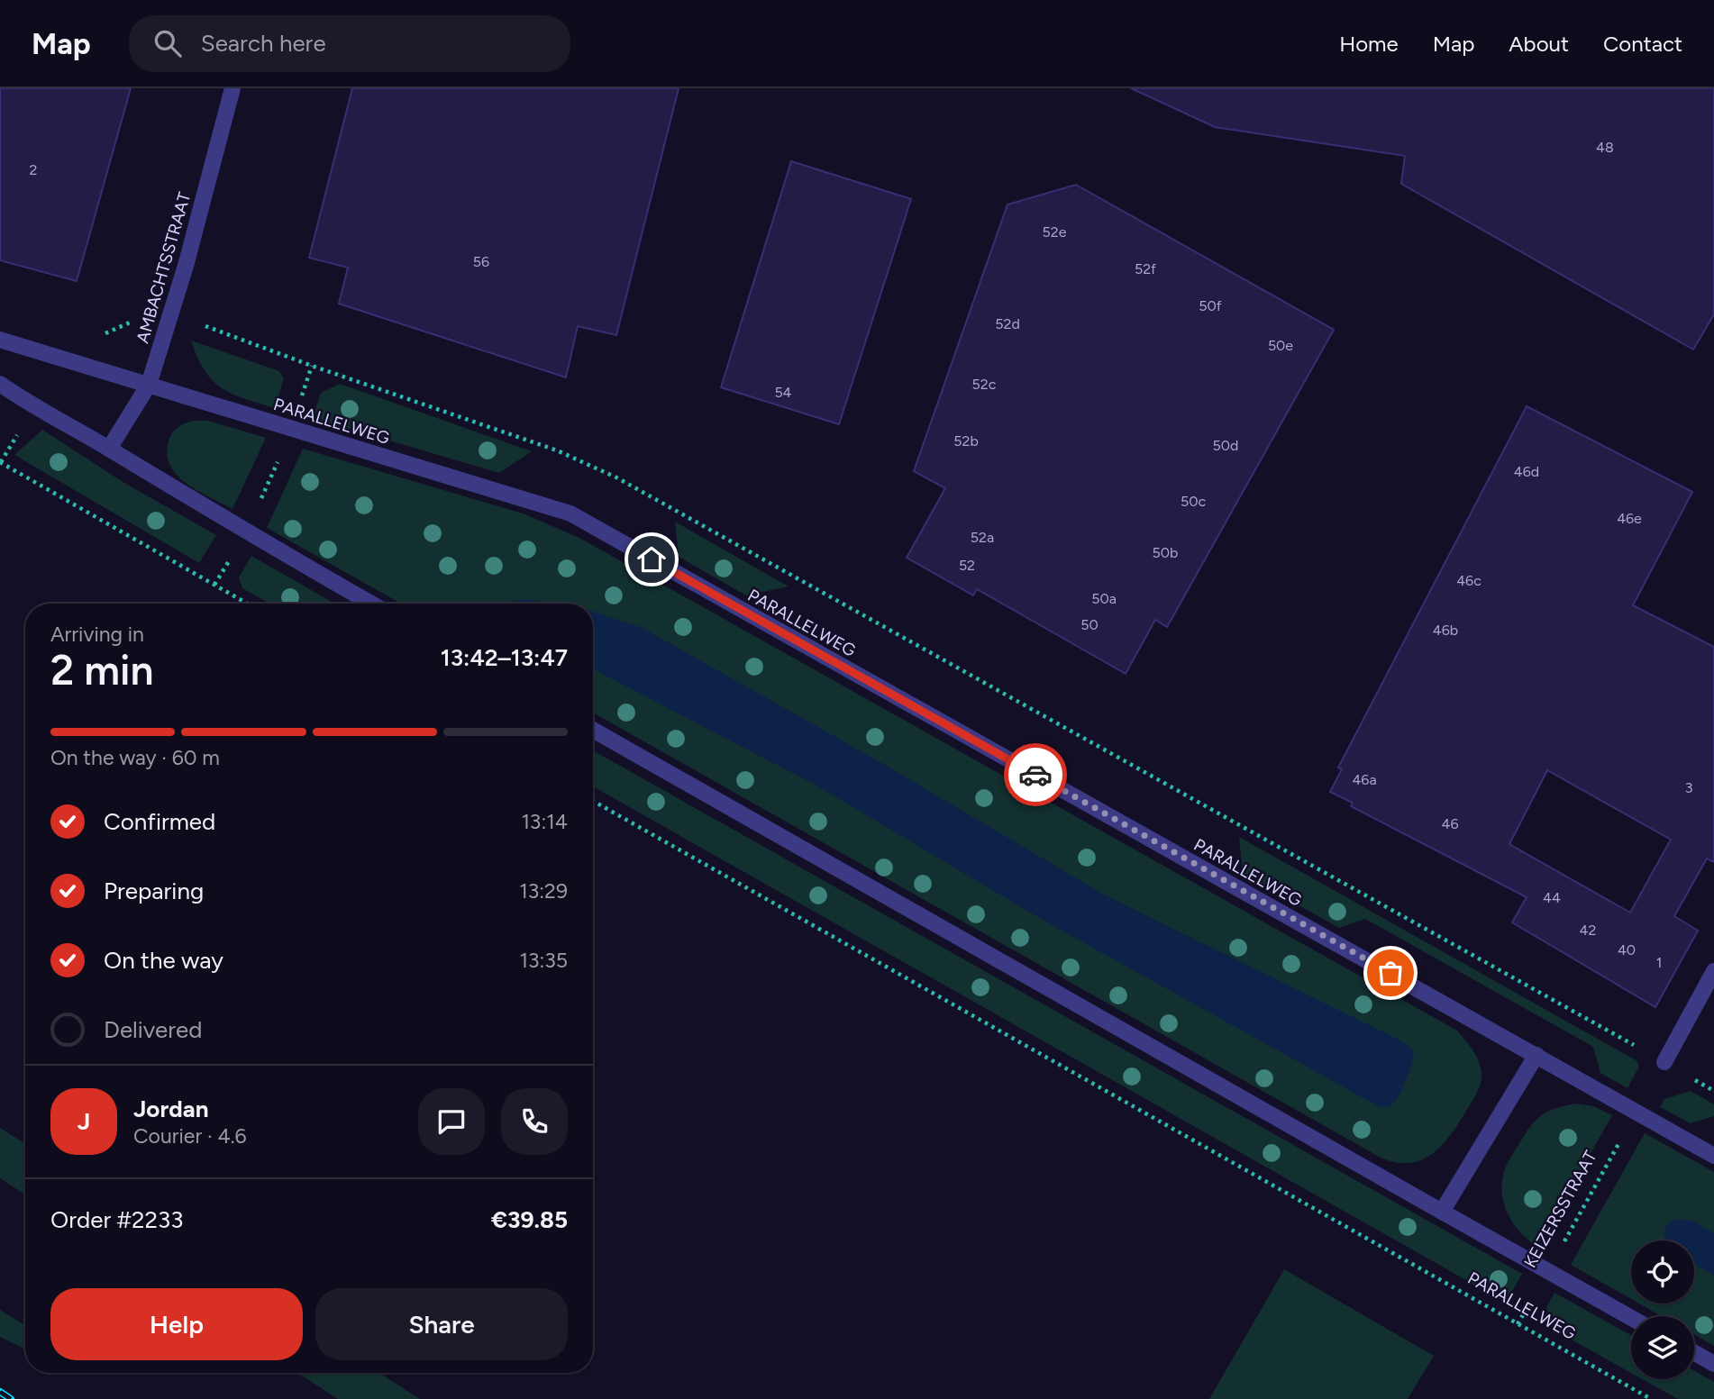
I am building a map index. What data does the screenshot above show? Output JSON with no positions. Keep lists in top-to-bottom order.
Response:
{
  "streets": {
    "street": ["AMBACHTSSTRAAT", "PARALLELWEG"],
    "path": ["KEIZERSSTRAAT"]
  },
  "crossings": [
    ["AMBACHTSSTRAAT", "PARALLELWEG"],
    ["PARALLELWEG", "KEIZERSSTRAAT"]
  ],
  "house_numbers": [
    "48",
    "2",
    "52e",
    "56",
    "52f",
    "50f",
    "52d",
    "50e",
    "52c",
    "54",
    "52b",
    "50d",
    "46d",
    "50c",
    "46e",
    "52a",
    "50b",
    "52",
    "46c",
    "50a",
    "50",
    "46b",
    "46a",
    "3",
    "46",
    "44",
    "42",
    "40",
    "1"
  ],
  "page": {
    "header": "Map",
    "search": "Search here",
    "nav": [
      "Home",
      "Map",
      "About",
      "Contact"
    ],
    "heading": ["2 min", "Arriving in", "13:42–13:47"],
    "panel": [
      "Jordan",
      "Courier · 4.6",
      "Order #2233",
      "€39.85"
    ],
    "bar": "On the way · 60 m",
    "list": [
      ["Confirmed", "13:14"],
      ["Preparing", "13:29"],
      ["On the way", "13:35"],
      "Delivered"
    ],
    "round": "J",
    "buttons": ["Help", "Share"]
  }
}
